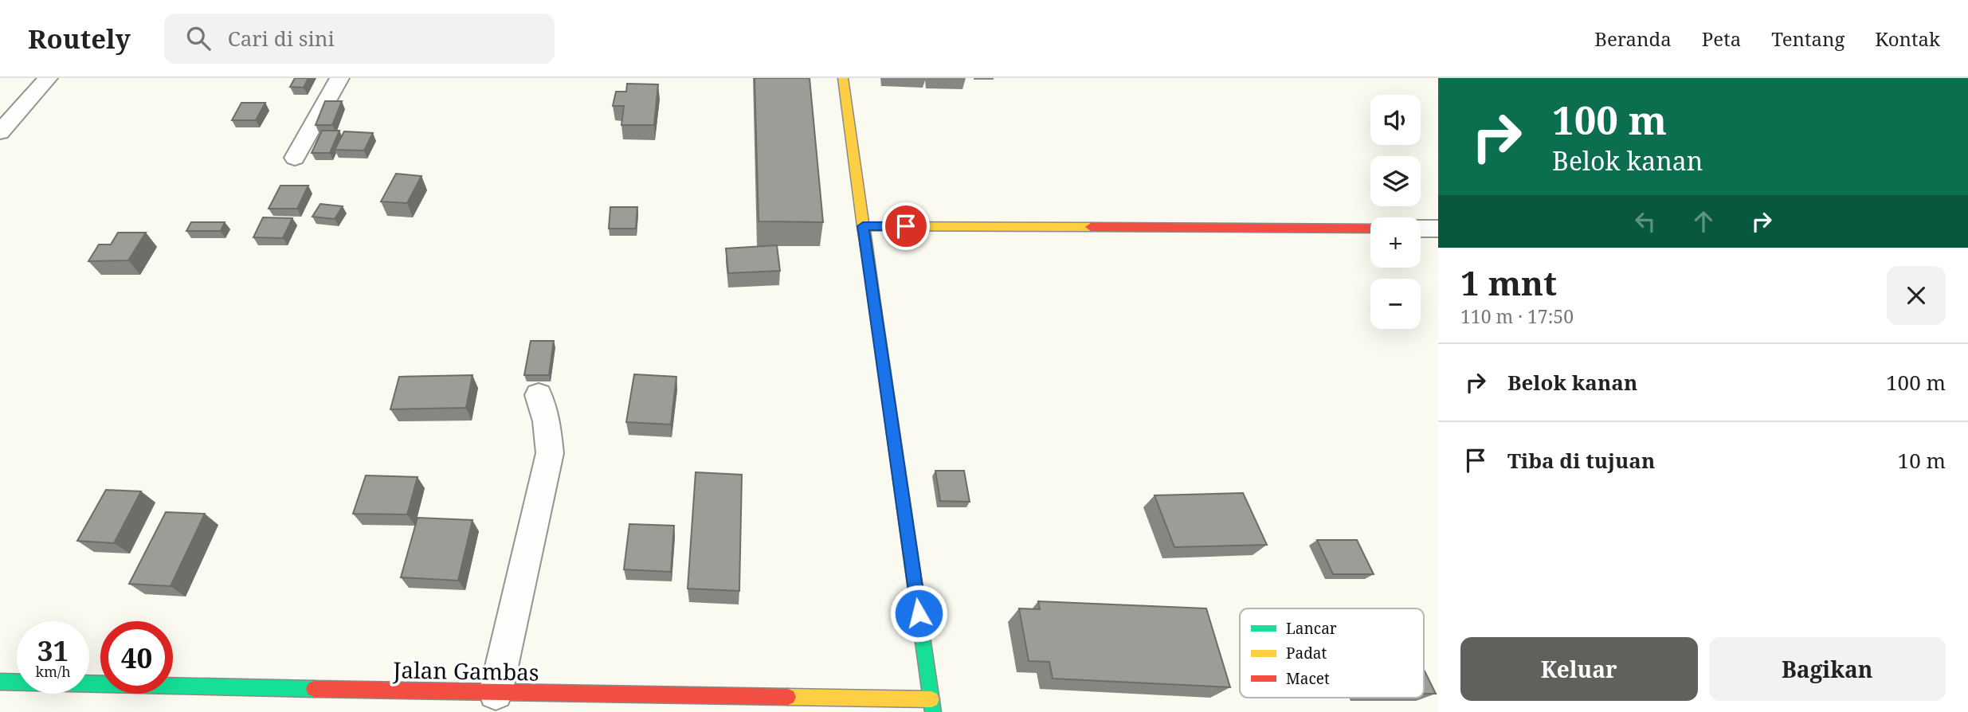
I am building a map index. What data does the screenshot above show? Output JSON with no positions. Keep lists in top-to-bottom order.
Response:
{
  "streets": {
    "street": ["Jalan Gambas"]
  },
  "legend": ["Lancar", "Padat", "Macet"],
  "page": {
    "header": "Routely",
    "search": "Cari di sini",
    "nav": [
      "Beranda",
      "Peta",
      "Tentang",
      "Kontak"
    ],
    "turn": ["100 m", "Belok kanan"],
    "map_buttons": ["+", "−"],
    "heading": ["1 mnt", "110 m · 17:50"],
    "list": [
      {
        "name": "Belok kanan",
        "value": "100 m"
      },
      {
        "name": "Tiba di tujuan",
        "value": "10 m"
      }
    ],
    "speed": "31 km/h",
    "limit": "40",
    "buttons": ["Keluar", "Bagikan"]
  }
}
